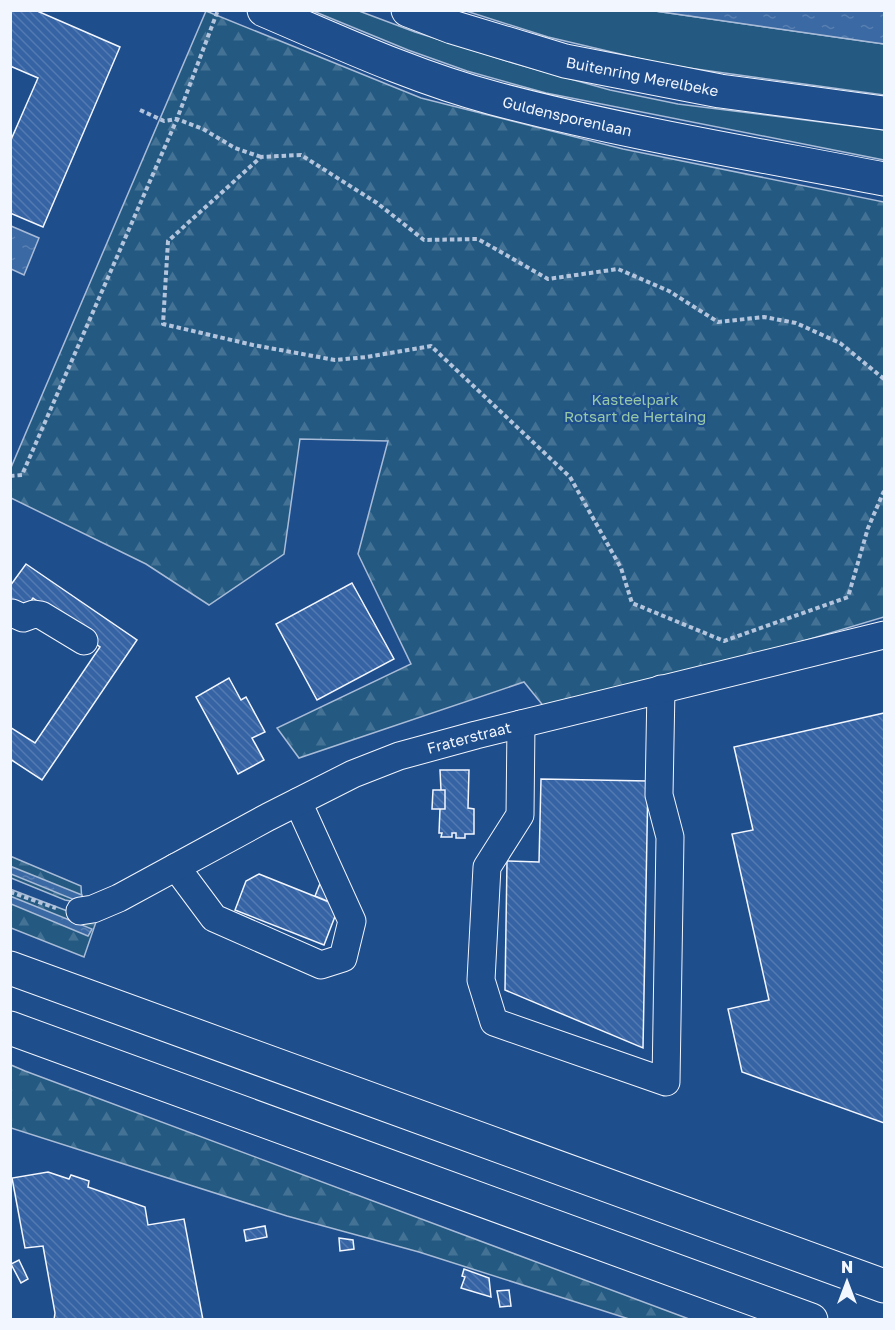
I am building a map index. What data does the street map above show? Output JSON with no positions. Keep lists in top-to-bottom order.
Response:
{
  "streets": {
    "main road": ["Buitenring Merelbeke", "Guldensporenlaan"],
    "street": ["Fraterstraat"]
  },
  "parks": ["Kasteelpark Rotsart de Hertaing"],
  "north": "top"
}
